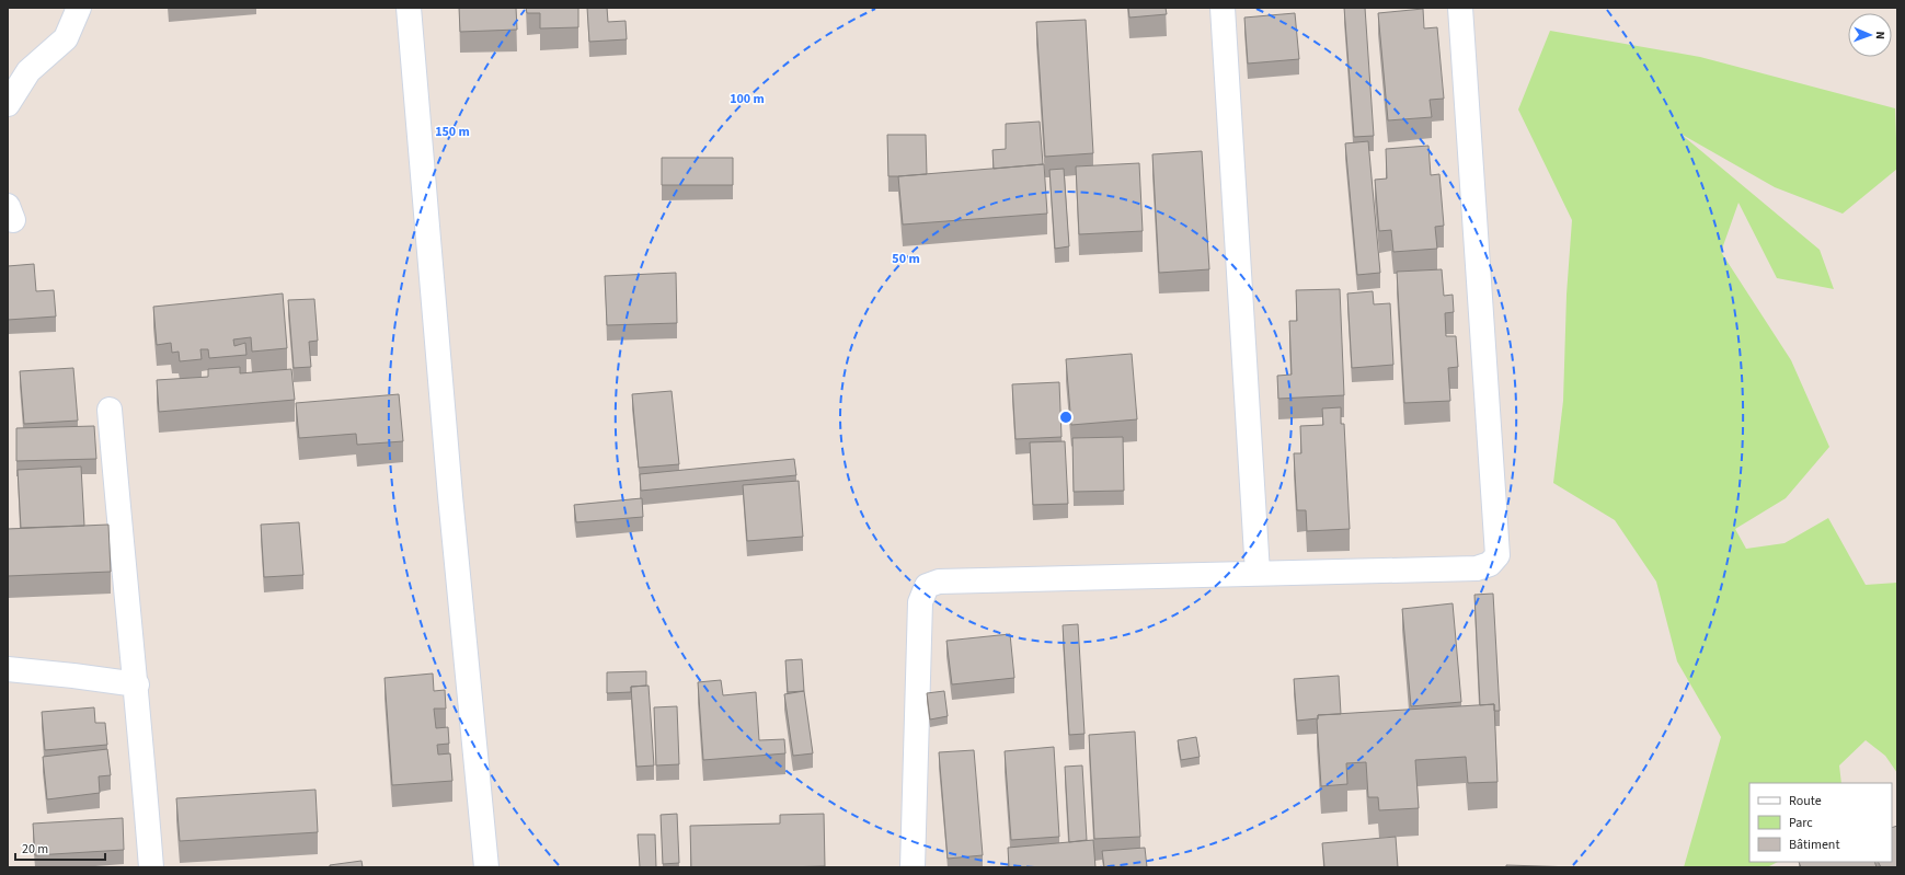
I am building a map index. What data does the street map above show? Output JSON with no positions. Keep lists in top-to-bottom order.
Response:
{
  "legend": ["Route", "Parc", "Bâtiment"],
  "scale_bar": "20 m",
  "north": "right",
  "rings": ["100 m", "150 m", "50 m"]
}
